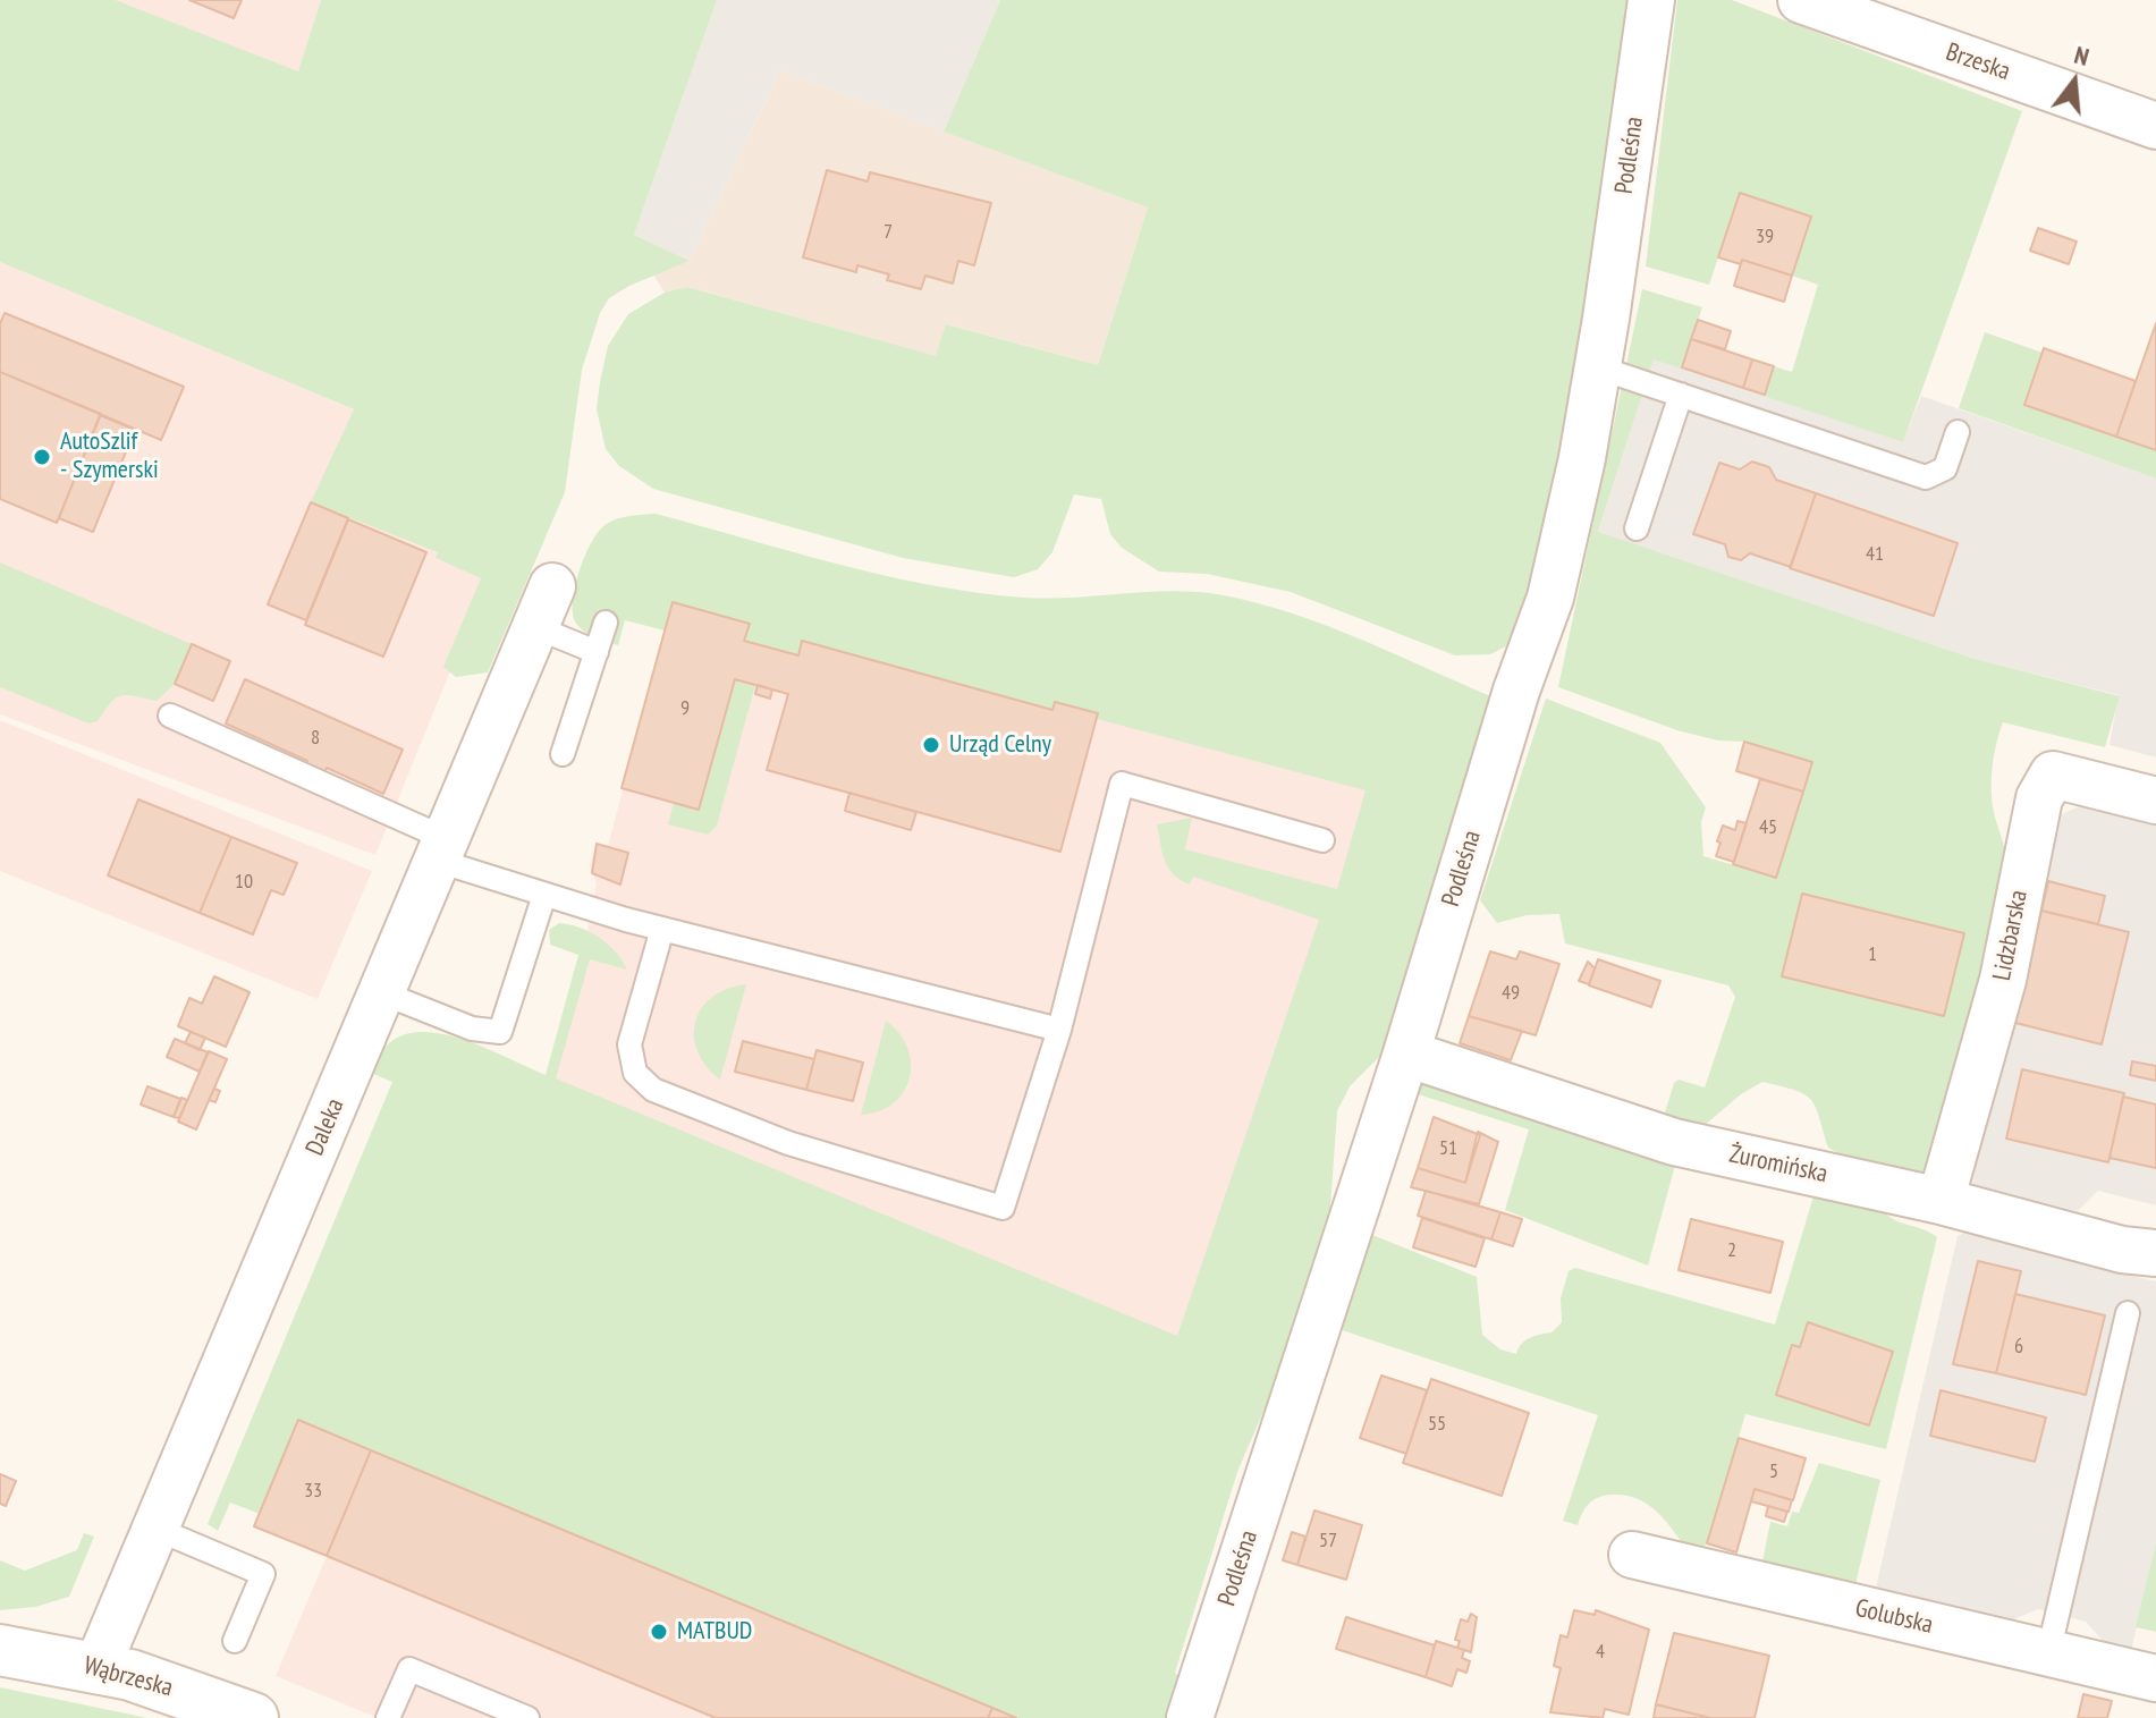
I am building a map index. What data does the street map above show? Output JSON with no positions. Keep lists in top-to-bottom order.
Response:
{
  "streets": {
    "street": [
      "Brzeska",
      "Podleśna",
      "Lidzbarska",
      "Daleka",
      "Żuromińska",
      "Golubska",
      "Wąbrzeska"
    ]
  },
  "crossings": [
    ["Podleśna", "Żuromińska"],
    ["Lidzbarska", "Żuromińska"],
    ["Daleka", "Wąbrzeska"]
  ],
  "places": ["AutoSzlif - Szymerski", "Urząd Celny", "MATBUD"],
  "house_numbers": [
    "7",
    "39",
    "41",
    "9",
    "8",
    "45",
    "10",
    "1",
    "49",
    "51",
    "2",
    "6",
    "55",
    "5",
    "33",
    "57",
    "4"
  ],
  "north": "top"
}
